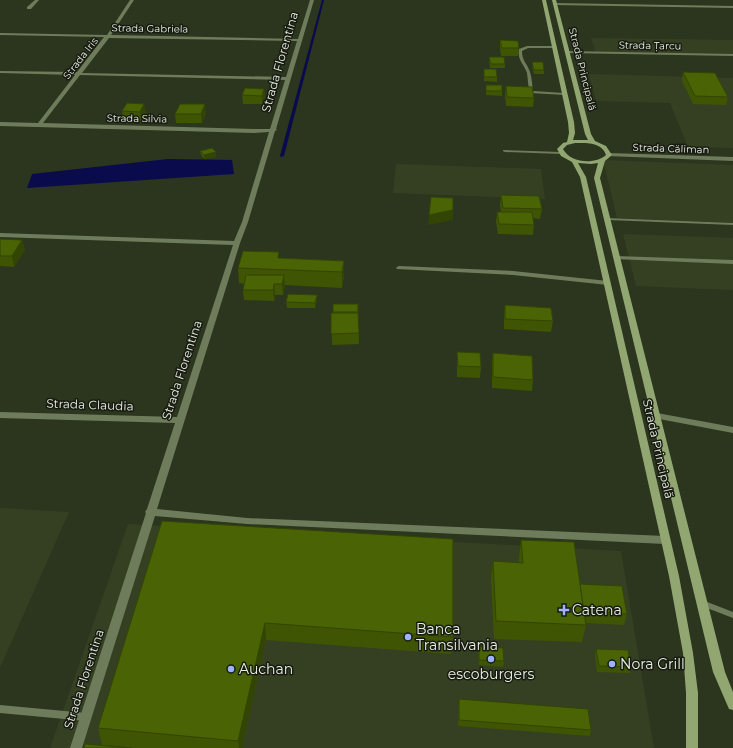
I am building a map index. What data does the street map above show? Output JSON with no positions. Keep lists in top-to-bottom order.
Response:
{
  "streets": {
    "main road": ["Strada Principală"],
    "street": [
      "Strada Gabriela",
      "Strada Țarcu",
      "Strada Iris",
      "Strada Florentina",
      "Strada Silvia",
      "Strada Căliman",
      "Strada Claudia"
    ]
  },
  "crossings": [
    ["Strada Gabriela", "Strada Iris"],
    ["Strada Gabriela", "Strada Florentina"],
    ["Strada Țarcu", "Strada Principală"],
    ["Strada Iris", "Strada Silvia"],
    ["Strada Florentina", "Strada Silvia"],
    ["Strada Florentina", "Strada Claudia"],
    ["Strada Principală", "Strada Căliman"]
  ],
  "places": {
    "health": ["Catena"],
    "other": [
      "Banca Transilvania",
      "escoburgers",
      "Nora Grill",
      "Auchan"
    ]
  }
}
